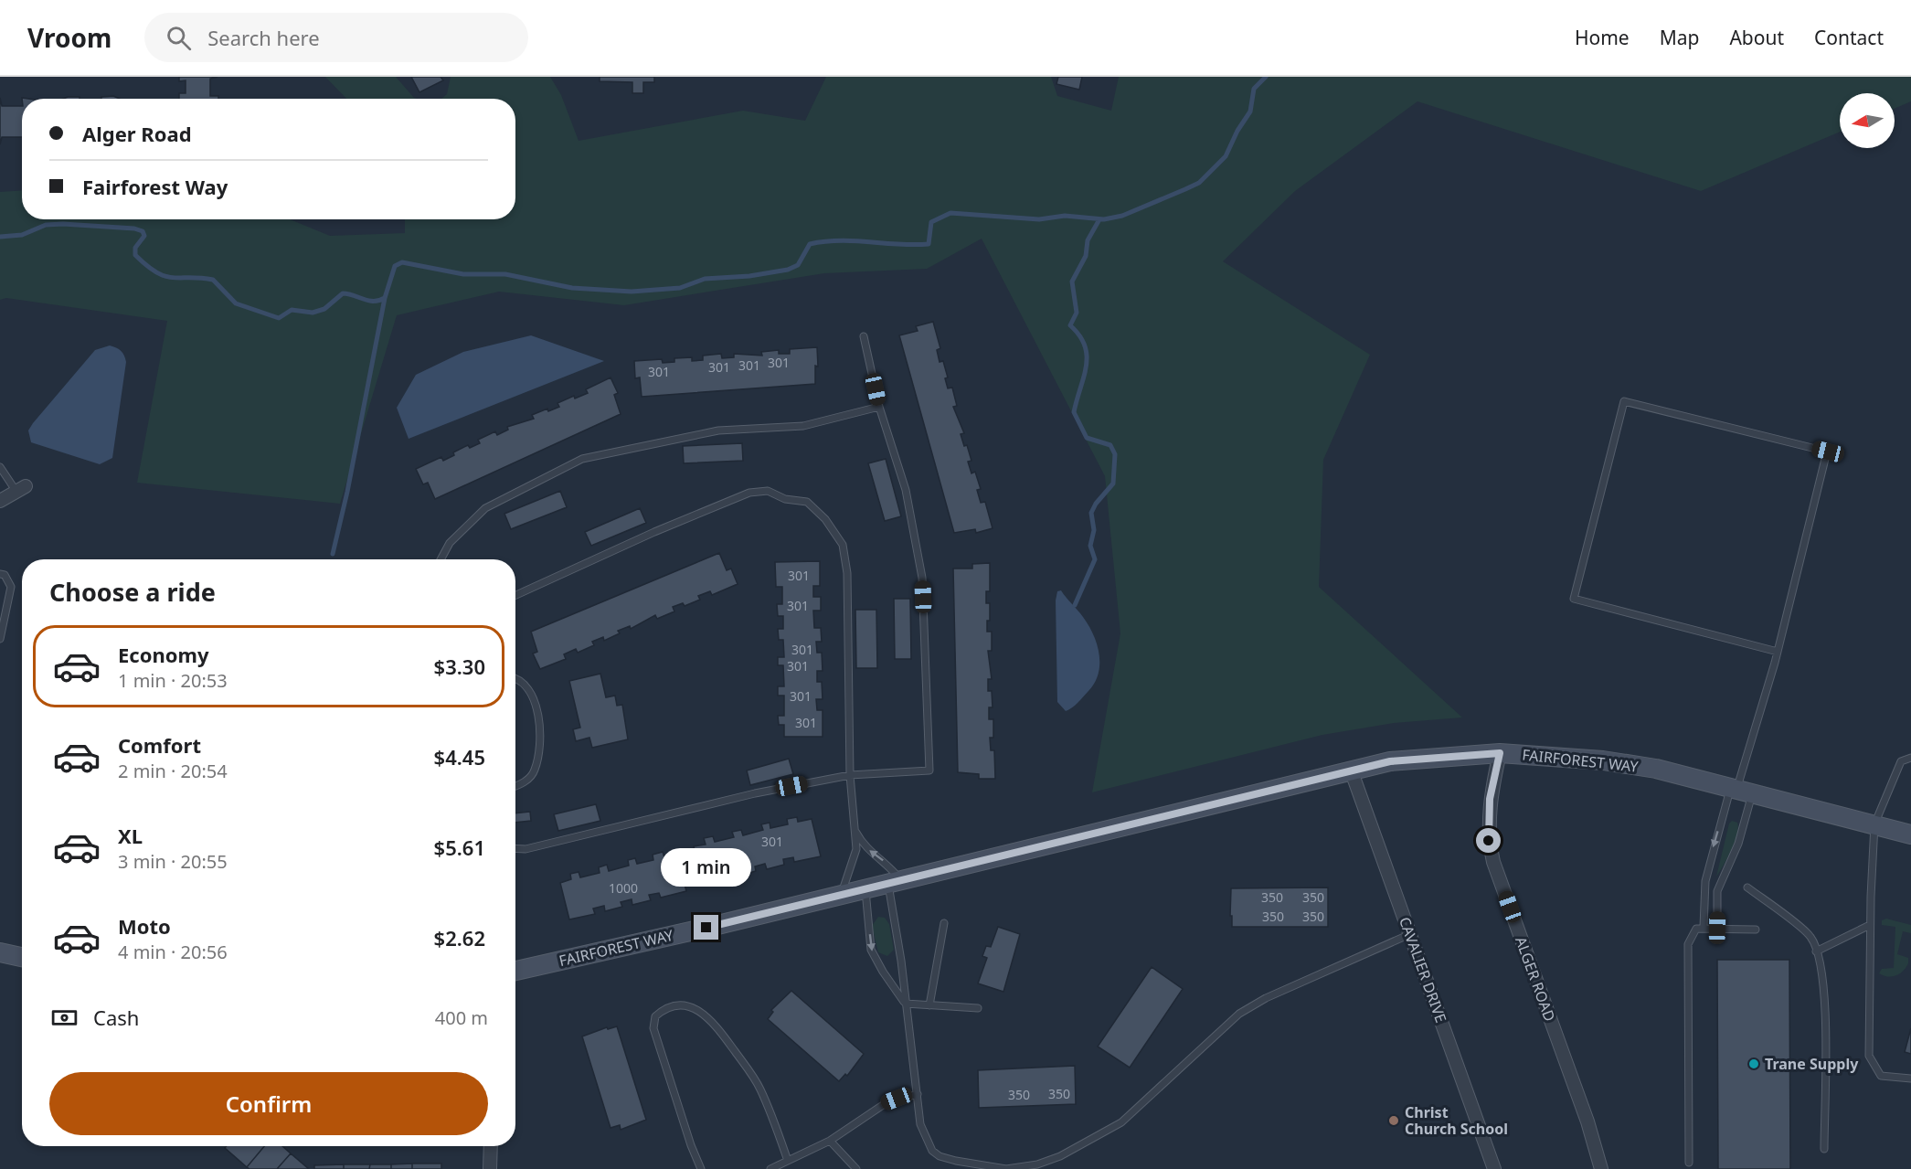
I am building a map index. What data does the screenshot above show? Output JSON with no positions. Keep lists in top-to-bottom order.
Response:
{
  "streets": {
    "main road": ["FAIRFOREST WAY"],
    "street": ["CAVALIER DRIVE", "ALGER ROAD"]
  },
  "crossings": [
    ["FAIRFOREST WAY", "CAVALIER DRIVE"],
    ["FAIRFOREST WAY", "ALGER ROAD"]
  ],
  "places": ["Trane Supply", "Christ Church School"],
  "house_numbers": [
    "301",
    "301",
    "301",
    "301",
    "301",
    "301",
    "301",
    "301",
    "301",
    "301",
    "301",
    "1000",
    "350",
    "350",
    "350",
    "350",
    "350",
    "350"
  ],
  "north": "left",
  "page": {
    "header": "Vroom",
    "search": "Search here",
    "nav": [
      "Home",
      "Map",
      "About",
      "Contact"
    ],
    "banner": ["Alger Road", "Fairforest Way"],
    "heading": "Choose a ride",
    "list": [
      {
        "name": "Economy",
        "note": "1 min · 20:53",
        "value": "$3.30"
      },
      {
        "name": "Comfort",
        "note": "2 min · 20:54",
        "value": "$4.45"
      },
      {
        "name": "XL",
        "note": "3 min · 20:55",
        "value": "$5.61"
      },
      {
        "name": "Moto",
        "note": "4 min · 20:56",
        "value": "$2.62"
      }
    ],
    "bubble": "1 min",
    "pay": ["Cash", "400 m"],
    "buttons": "Confirm"
  }
}
